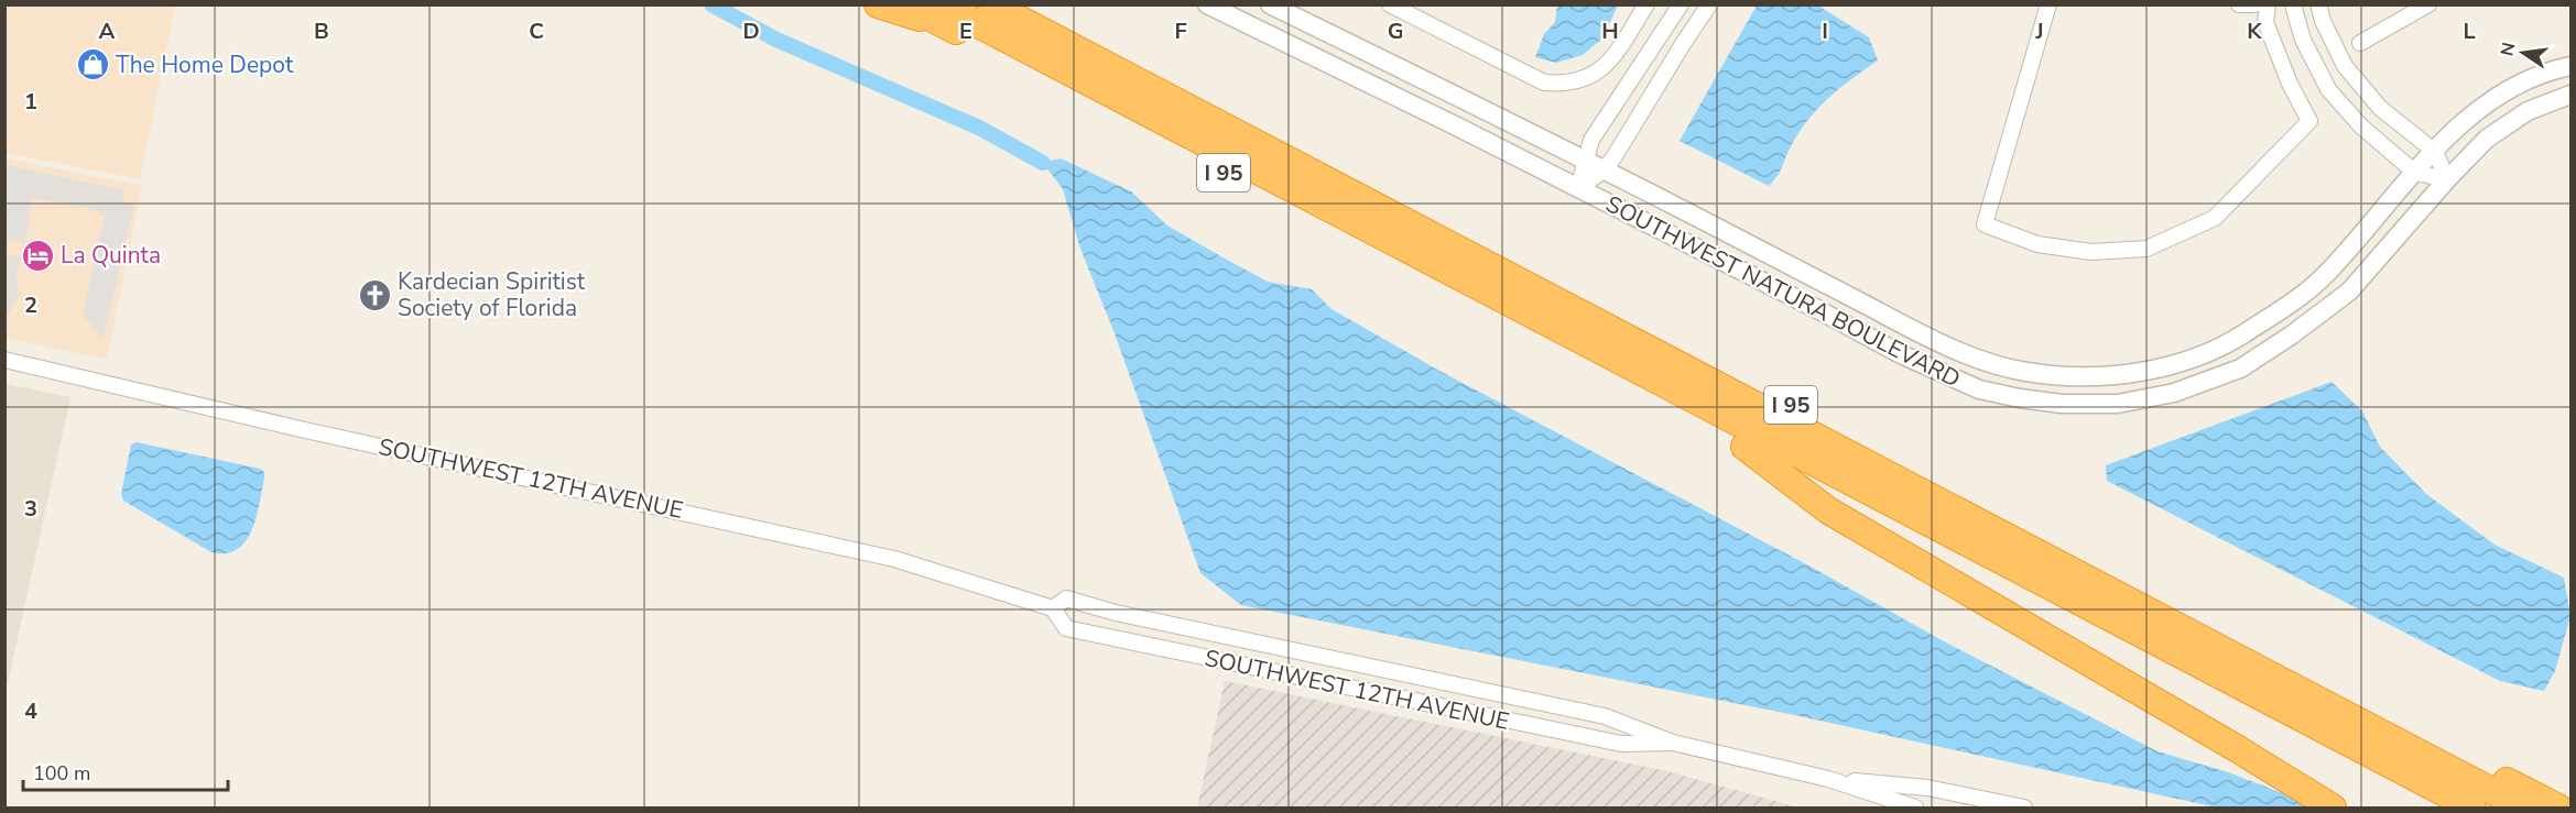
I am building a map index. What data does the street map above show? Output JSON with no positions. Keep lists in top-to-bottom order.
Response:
{
  "streets": {
    "highway": ["I 95"],
    "street": ["SOUTHWEST NATURA BOULEVARD", "SOUTHWEST 12TH AVENUE"]
  },
  "places": {
    "shop": ["The Home Depot"],
    "hotel": ["La Quinta"],
    "church": ["Kardecian Spiritist Society of Florida"]
  },
  "scale_bar": "100 m",
  "north": "left",
  "grid": {
    "columns": [
      "A",
      "B",
      "C",
      "D",
      "E",
      "F",
      "G",
      "H",
      "I",
      "J",
      "K",
      "L"
    ],
    "rows": [
      "1",
      "2",
      "3",
      "4"
    ]
  }
}
